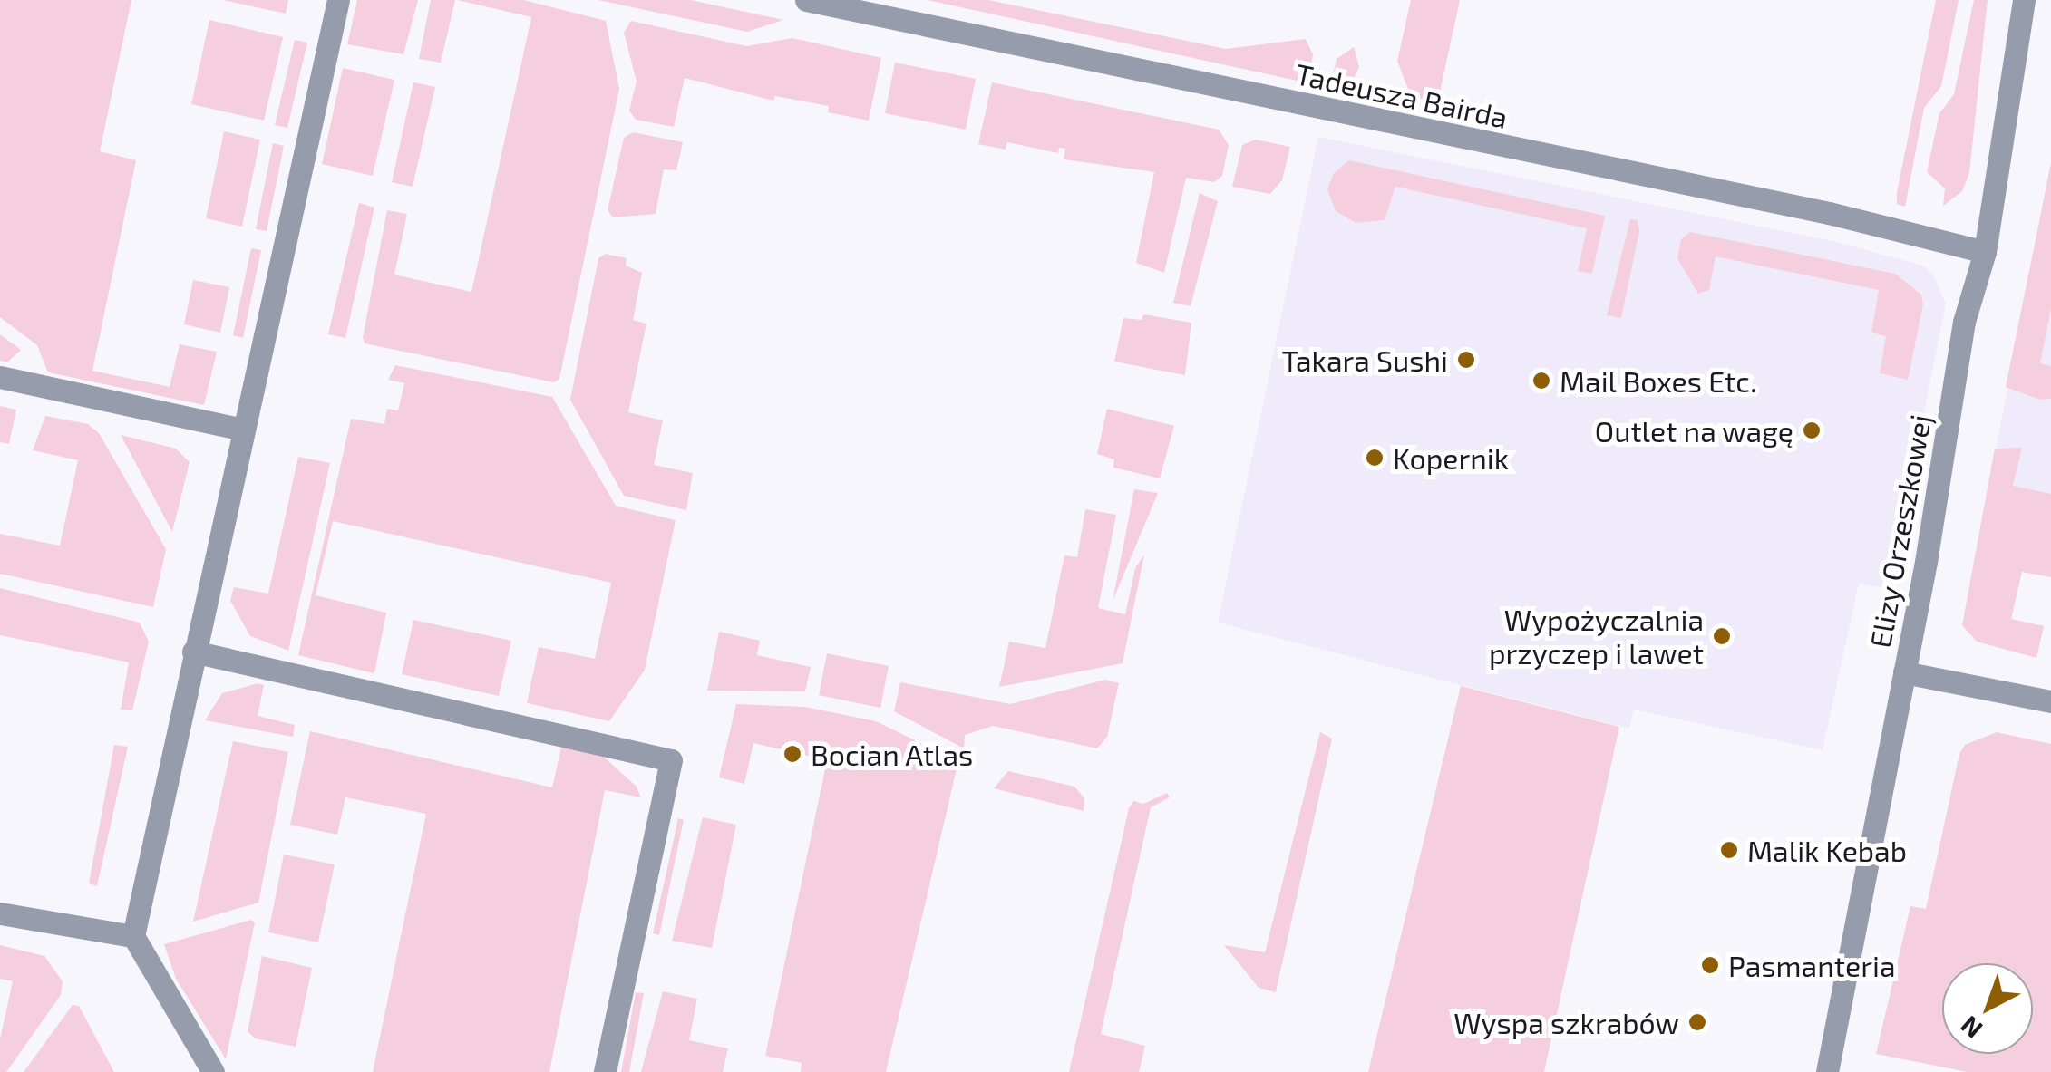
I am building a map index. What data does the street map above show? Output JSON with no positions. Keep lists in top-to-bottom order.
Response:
{
  "streets": {
    "street": ["Tadeusza Bairda", "Elizy Orzeszkowej"]
  },
  "crossings": [
    ["Tadeusza Bairda", "Elizy Orzeszkowej"]
  ],
  "places": [
    "Takara Sushi",
    "Mail Boxes Etc.",
    "Outlet na wagę",
    "Kopernik",
    "Wypożyczalnia przyczep i lawet",
    "Bocian Atlas",
    "Malik Kebab",
    "Pasmanteria",
    "Wyspa szkrabów"
  ],
  "north": "bottom left"
}
